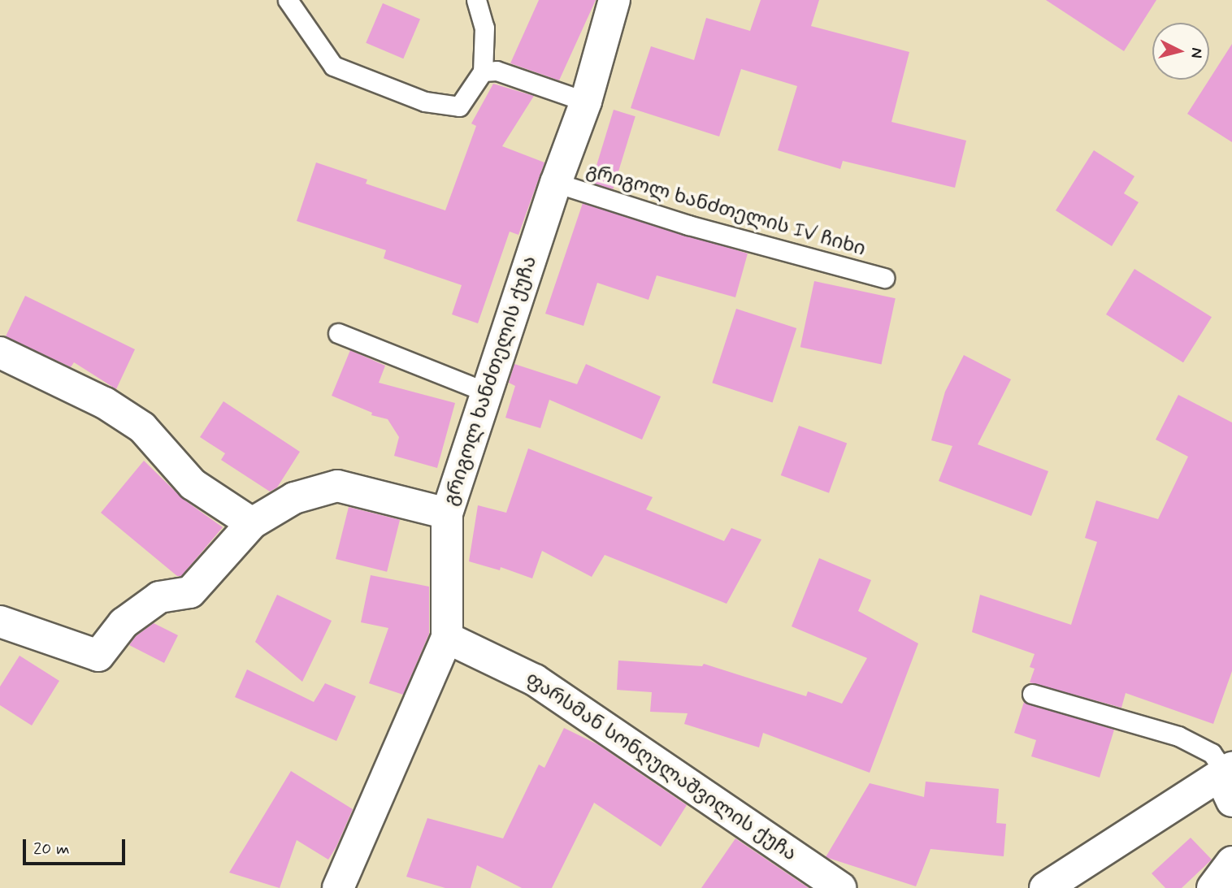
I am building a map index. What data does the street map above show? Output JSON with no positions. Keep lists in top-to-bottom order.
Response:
{
  "streets": {
    "street": ["გრიგოლ ხანძთელის ქუჩა", "ფარსმან სონღულაშვილის ქუჩა"],
    "lane": ["გრიგოლ ხანძთელის IV ჩიხი"]
  },
  "crossings": [
    ["გრიგოლ ხანძთელის IV ჩიხი", "გრიგოლ ხანძთელის ქუჩა"],
    ["გრიგოლ ხანძთელის ქუჩა", "ფარსმან სონღულაშვილის ქუჩა"]
  ],
  "scale_bar": "20 m",
  "north": "right"
}
